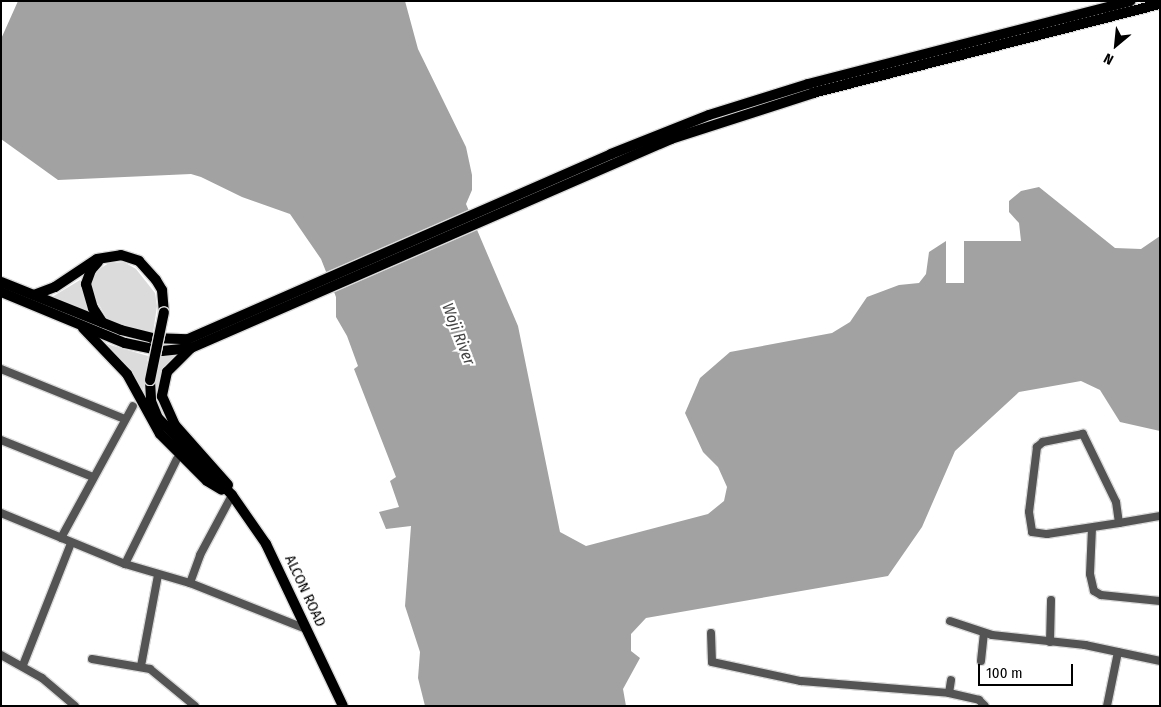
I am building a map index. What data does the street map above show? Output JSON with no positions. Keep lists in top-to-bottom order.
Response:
{
  "streets": {
    "main road": ["ALCON ROAD"]
  },
  "water": ["Woji River"],
  "scale_bar": "100 m",
  "north": "bottom left"
}
